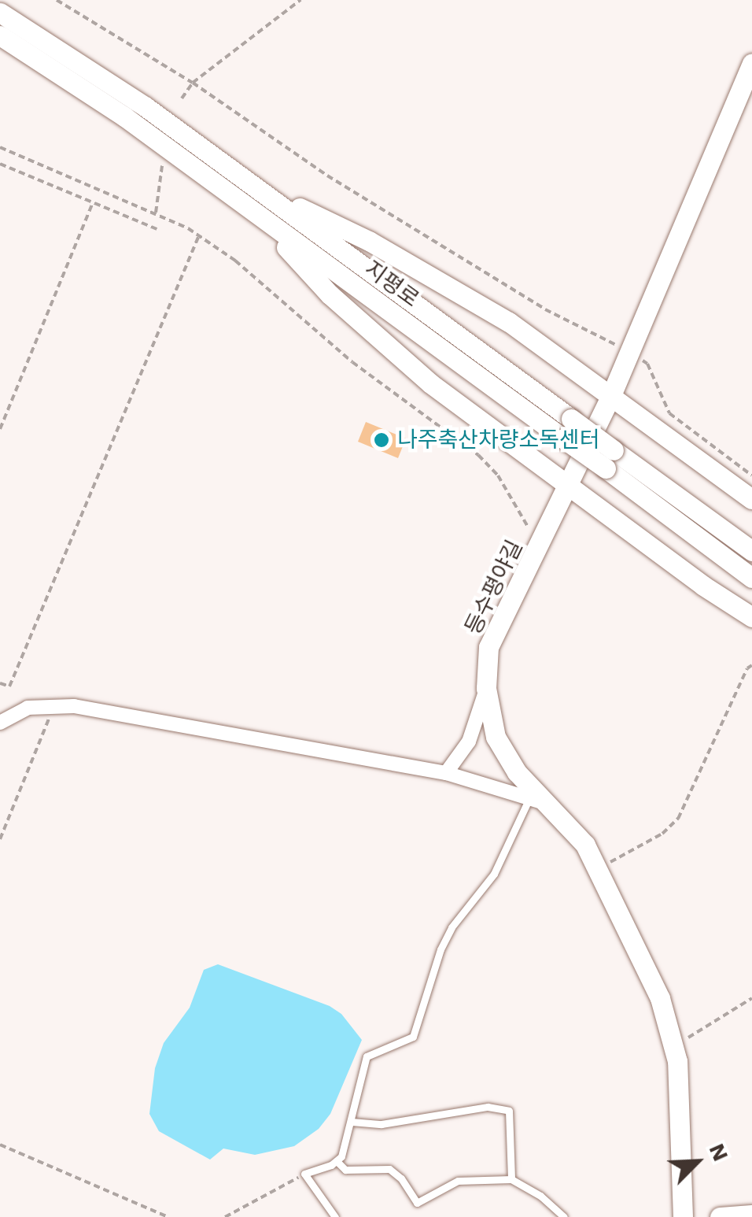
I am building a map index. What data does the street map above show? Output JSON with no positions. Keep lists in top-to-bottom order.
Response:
{
  "streets": {
    "main road": ["지평로", "등수평야길"]
  },
  "places": ["나주축산차량소독센터"],
  "north": "top right"
}
